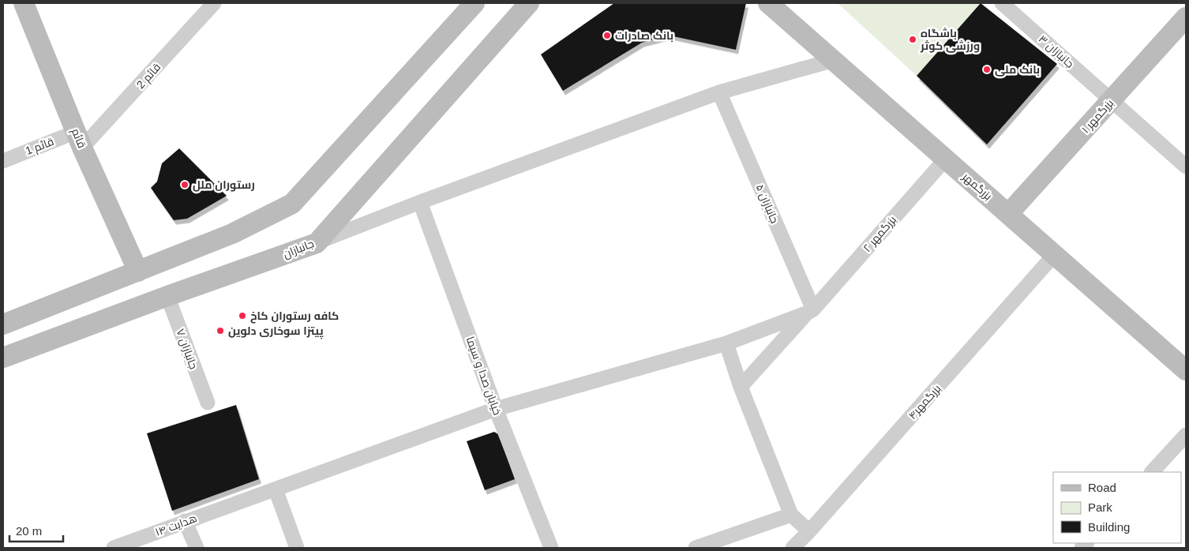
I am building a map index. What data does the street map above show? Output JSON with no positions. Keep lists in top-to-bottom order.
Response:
{
  "streets": {
    "main road": [
      "بزرگمهر ۱",
      "قائم",
      "بزرگمهر",
      "جانبازان"
    ],
    "street": [
      "جانبازان ۳",
      "قائم 2",
      "قائم 1",
      "جانبازان ۵",
      "بزرگمهر ۲",
      "جانبازان ۷",
      "خیابان صدا و سیما",
      "بزرگمهر۴",
      "هدایت ۱۴"
    ]
  },
  "crossings": [
    ["جانبازان ۳", "بزرگمهر ۱"],
    ["قائم 2", "قائم"],
    ["قائم 2", "قائم 1"],
    ["بزرگمهر ۱", "بزرگمهر"],
    ["قائم", "قائم 1"],
    ["بزرگمهر", "بزرگمهر ۲"],
    ["بزرگمهر", "بزرگمهر۴"],
    ["جانبازان ۵", "بزرگمهر ۲"],
    ["جانبازان ۵", "هدایت ۱۴"],
    ["بزرگمهر ۲", "هدایت ۱۴"],
    ["جانبازان", "جانبازان ۷"],
    ["خیابان صدا و سیما", "هدایت ۱۴"]
  ],
  "places": [
    "بانک صادرات",
    "باشگاه ورزشی کوثر",
    "بانک ملی",
    "رستوران ملل",
    "کافه رستوران کاخ",
    "پیتزا سوخاری دلوین"
  ],
  "legend": ["Road", "Park", "Building"],
  "scale_bar": "20 m"
}
